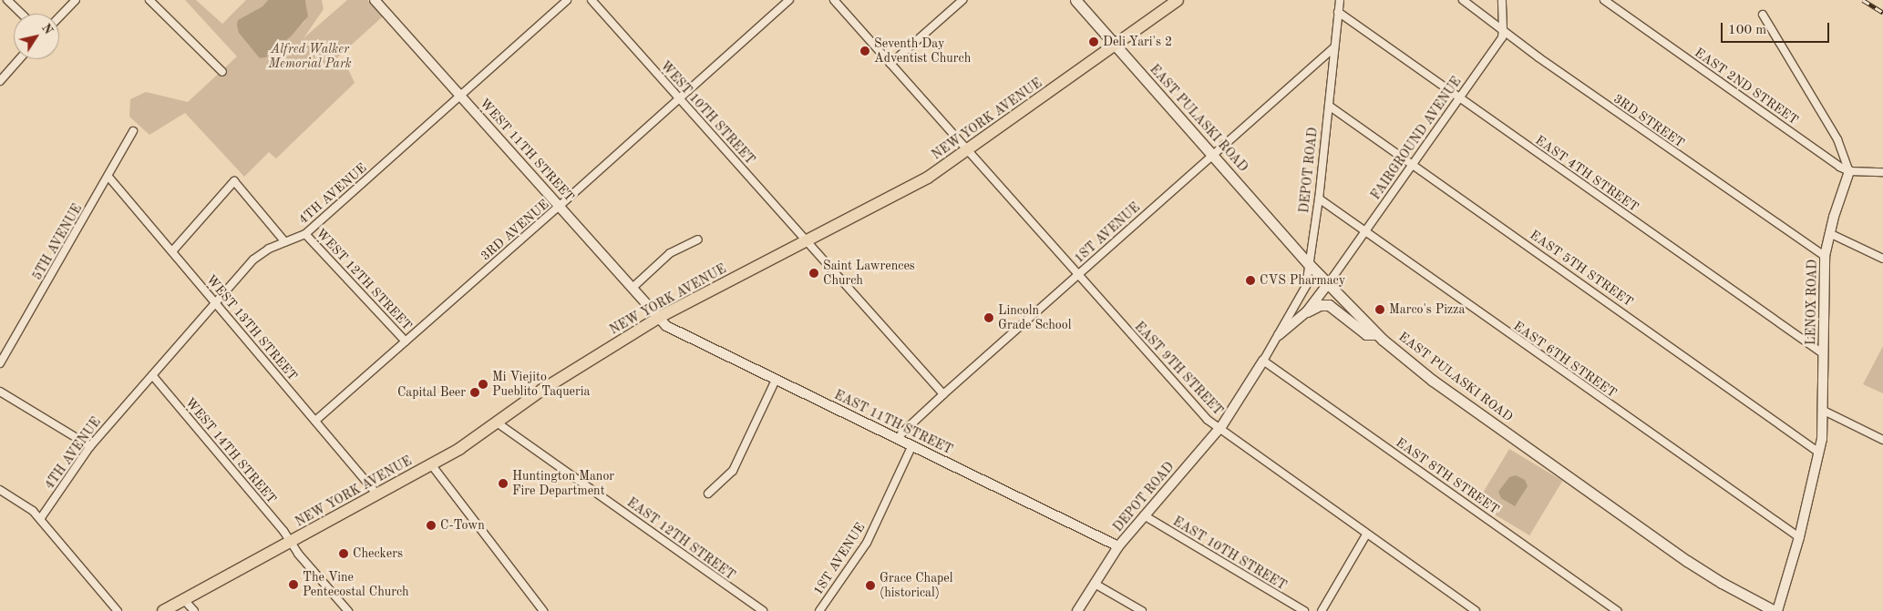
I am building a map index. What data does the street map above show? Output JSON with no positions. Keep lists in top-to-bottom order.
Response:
{
  "streets": {
    "main road": ["EAST PULASKI ROAD", "NEW YORK AVENUE"],
    "street": [
      "EAST 2ND STREET",
      "WEST 10TH STREET",
      "3RD STREET",
      "FAIRGROUND AVENUE",
      "WEST 11TH STREET",
      "DEPOT ROAD",
      "EAST 4TH STREET",
      "4TH AVENUE",
      "3RD AVENUE",
      "1ST AVENUE",
      "5TH AVENUE",
      "EAST 5TH STREET",
      "WEST 12TH STREET",
      "LENOX ROAD",
      "WEST 13TH STREET",
      "EAST 6TH STREET",
      "EAST 9TH STREET",
      "EAST 11TH STREET",
      "WEST 14TH STREET",
      "EAST 8TH STREET",
      "EAST 12TH STREET",
      "EAST 10TH STREET"
    ]
  },
  "crossings": [
    ["EAST 2ND STREET", "LENOX ROAD"],
    ["WEST 10TH STREET", "NEW YORK AVENUE"],
    ["WEST 10TH STREET", "3RD AVENUE"],
    ["EAST PULASKI ROAD", "NEW YORK AVENUE"],
    ["EAST PULASKI ROAD", "FAIRGROUND AVENUE"],
    ["EAST PULASKI ROAD", "DEPOT ROAD"],
    ["EAST PULASKI ROAD", "1ST AVENUE"],
    ["EAST PULASKI ROAD", "LENOX ROAD"],
    ["NEW YORK AVENUE", "WEST 11TH STREET"],
    ["NEW YORK AVENUE", "WEST 13TH STREET"],
    ["NEW YORK AVENUE", "EAST 9TH STREET"],
    ["NEW YORK AVENUE", "EAST 11TH STREET"],
    ["NEW YORK AVENUE", "WEST 14TH STREET"],
    ["NEW YORK AVENUE", "EAST 12TH STREET"],
    ["3RD STREET", "FAIRGROUND AVENUE"],
    ["3RD STREET", "LENOX ROAD"],
    ["FAIRGROUND AVENUE", "DEPOT ROAD"],
    ["FAIRGROUND AVENUE", "EAST 4TH STREET"],
    ["FAIRGROUND AVENUE", "EAST 5TH STREET"],
    ["FAIRGROUND AVENUE", "EAST 6TH STREET"],
    ["WEST 11TH STREET", "4TH AVENUE"],
    ["WEST 11TH STREET", "3RD AVENUE"],
    ["WEST 11TH STREET", "EAST 11TH STREET"],
    ["DEPOT ROAD", "EAST 4TH STREET"],
    ["DEPOT ROAD", "1ST AVENUE"],
    ["DEPOT ROAD", "EAST 5TH STREET"],
    ["DEPOT ROAD", "EAST 6TH STREET"],
    ["DEPOT ROAD", "EAST 9TH STREET"],
    ["DEPOT ROAD", "EAST 11TH STREET"],
    ["DEPOT ROAD", "EAST 8TH STREET"],
    ["DEPOT ROAD", "EAST 10TH STREET"],
    ["EAST 4TH STREET", "LENOX ROAD"],
    ["4TH AVENUE", "WEST 12TH STREET"],
    ["4TH AVENUE", "WEST 13TH STREET"],
    ["4TH AVENUE", "WEST 14TH STREET"],
    ["3RD AVENUE", "WEST 12TH STREET"],
    ["3RD AVENUE", "WEST 13TH STREET"],
    ["1ST AVENUE", "EAST 9TH STREET"],
    ["1ST AVENUE", "EAST 11TH STREET"],
    ["5TH AVENUE", "WEST 13TH STREET"],
    ["EAST 5TH STREET", "LENOX ROAD"],
    ["LENOX ROAD", "EAST 6TH STREET"]
  ],
  "parks": ["Alfred Walker Memorial Park"],
  "places": [
    "Deli Yari's 2",
    "Seventh Day Adventist Church",
    "Saint Lawrences Church",
    "CVS Pharmacy",
    "Marco's Pizza",
    "Lincoln Grade School",
    "Mi Viejito Pueblito Taqueria",
    "Capital Beer",
    "Huntington Manor Fire Department",
    "C-Town",
    "Checkers",
    "The Vine Pentecostal Church",
    "Grace Chapel (historical)"
  ],
  "scale_bar": "100 m",
  "north": "top right"
}
